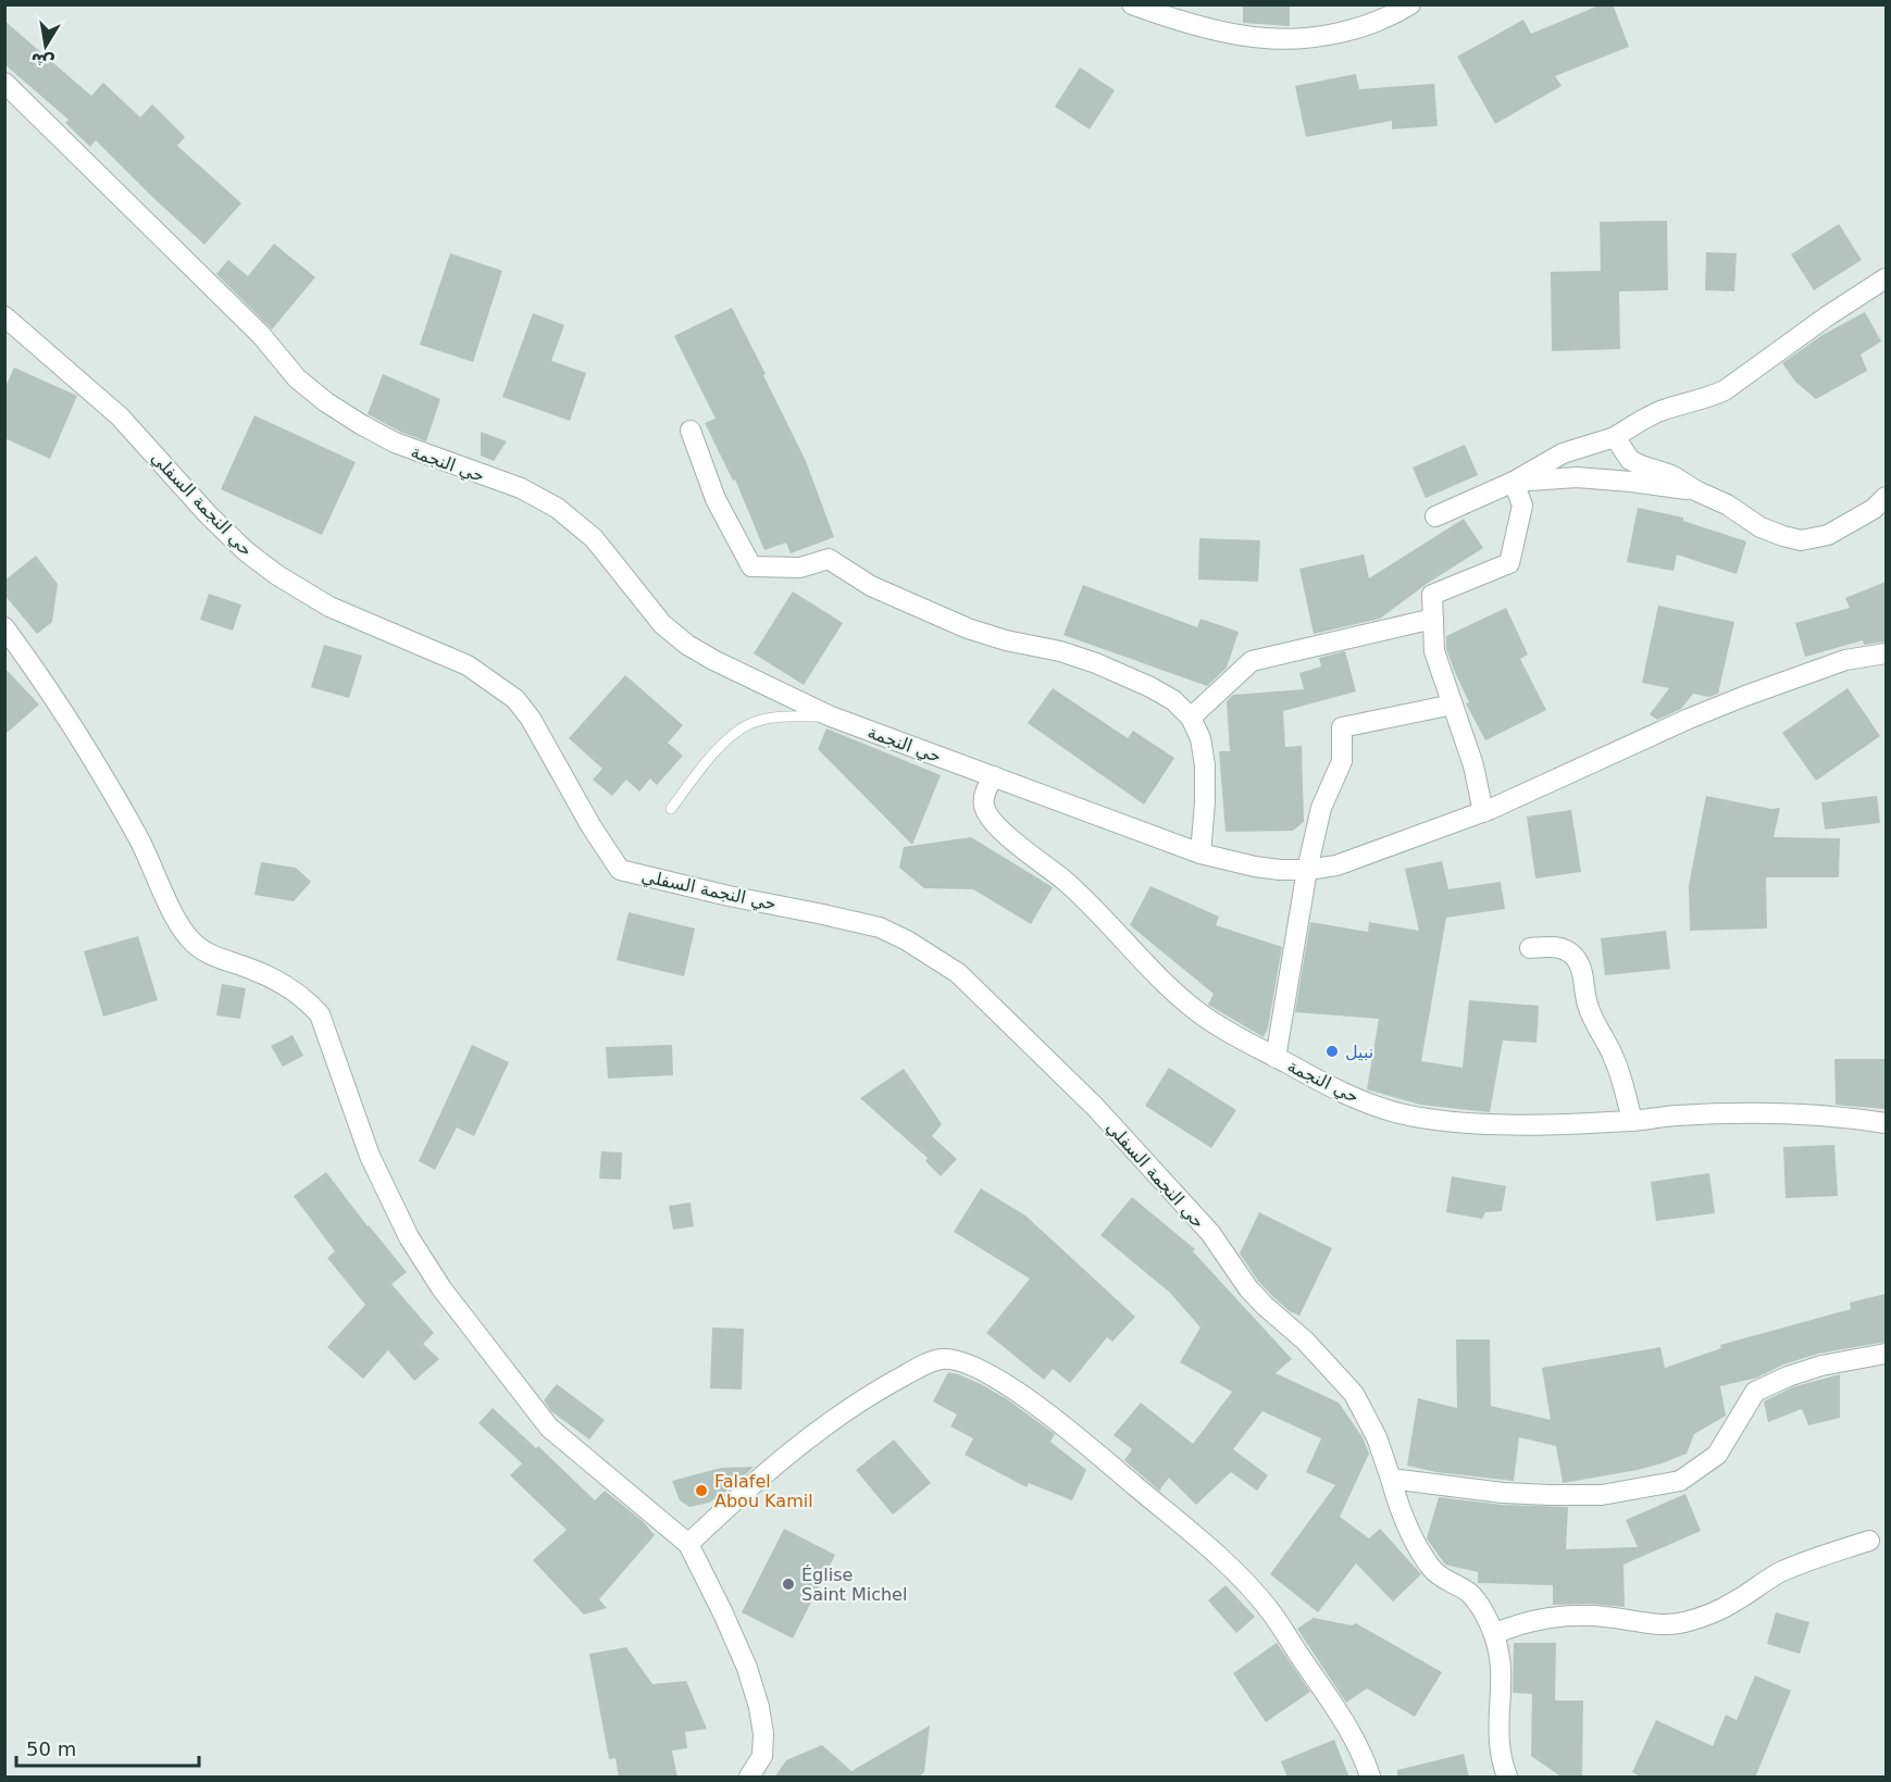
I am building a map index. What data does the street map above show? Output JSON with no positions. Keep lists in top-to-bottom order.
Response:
{
  "streets": {
    "street": ["حي النجمة", "حي النجمة السفلي"]
  },
  "places": ["نبيل", "Falafel Abou Kamil", "Église Saint Michel"],
  "scale_bar": "50 m",
  "north": "bottom"
}
